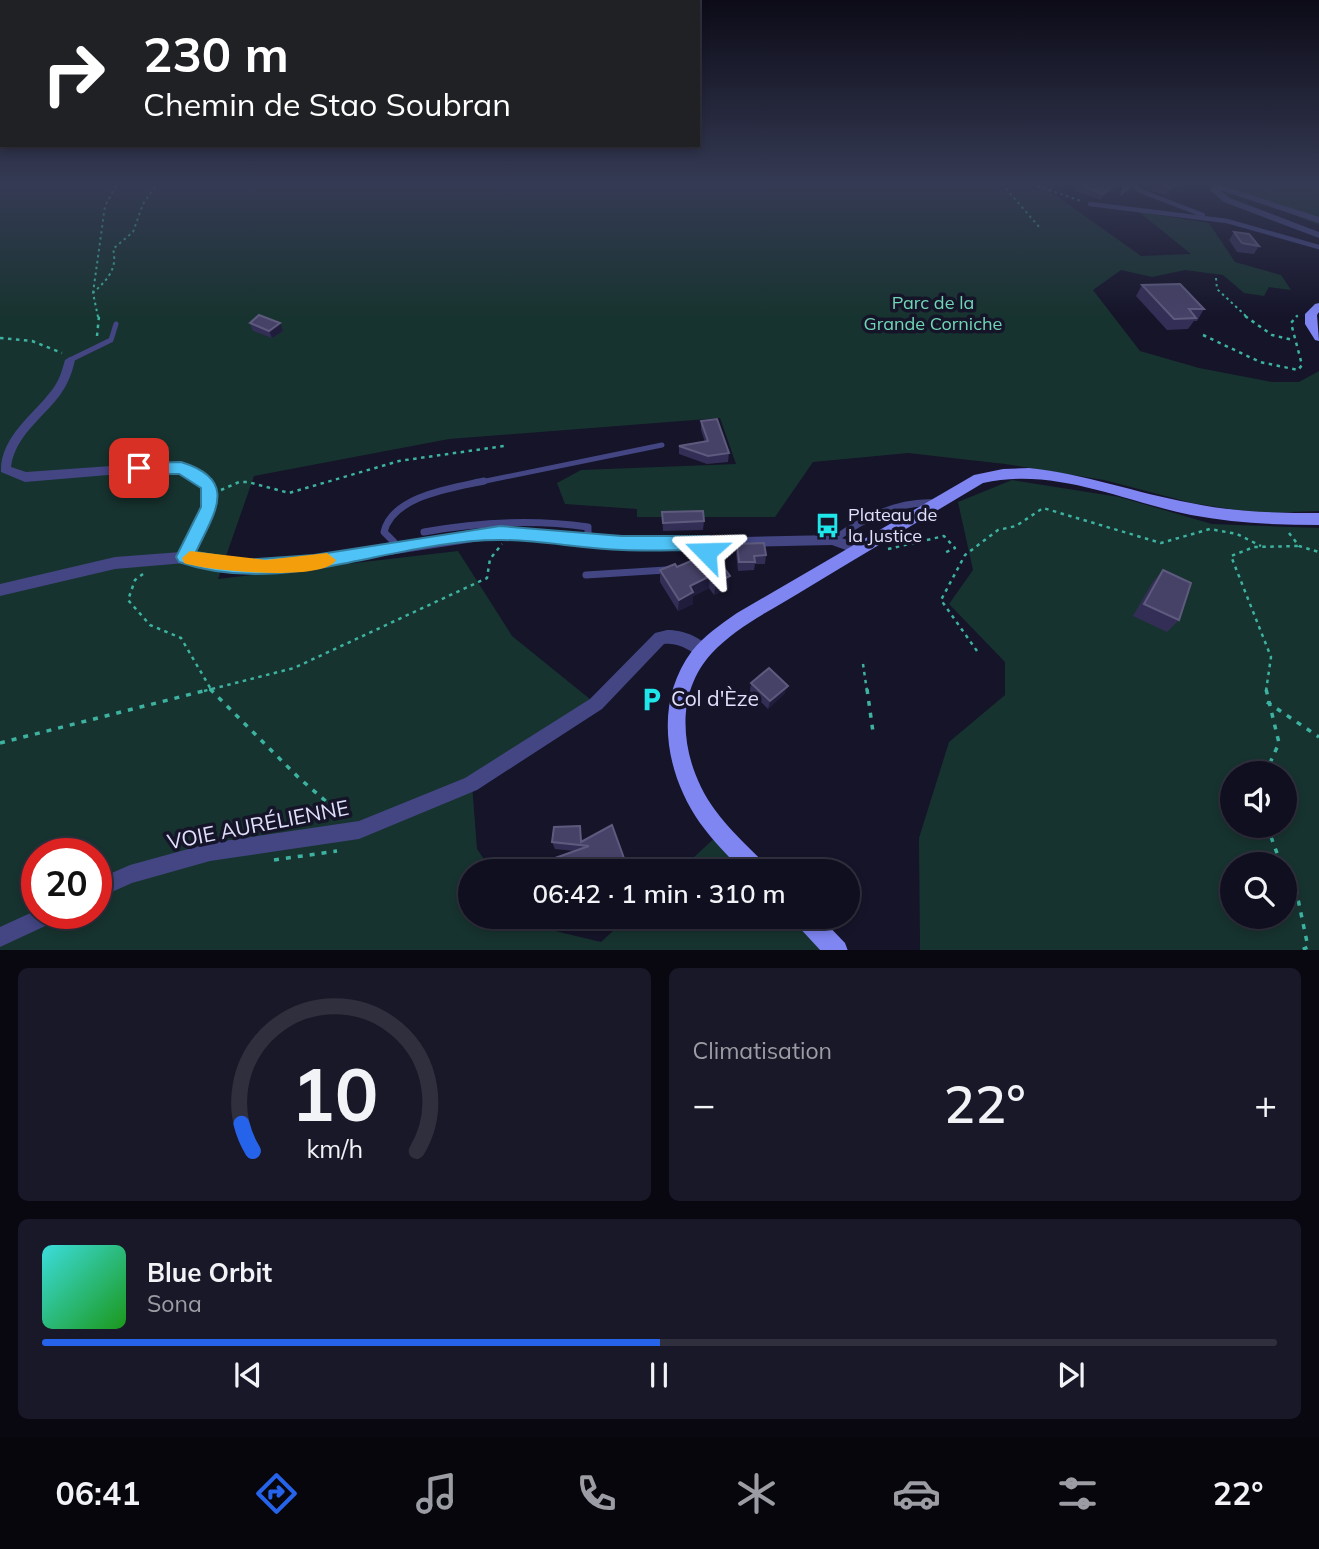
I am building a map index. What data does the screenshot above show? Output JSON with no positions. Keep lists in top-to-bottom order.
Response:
{
  "streets": {
    "street": ["VOIE AURÉLIENNE"]
  },
  "parks": ["Parc de la Grande Corniche"],
  "places": {
    "bus stop": ["Plateau de la Justice"],
    "parking": ["Col d'Èze"]
  },
  "page": {
    "turn": ["230 m", "Chemin de Stao Soubran"],
    "limit": "20",
    "trip": "06:42 · 1 min · 310 m",
    "tile": "Climatisation",
    "heat": ["−", "22°", "+"],
    "song": ["Blue Orbit", "Sona"],
    "tabs": ["06:41", "22°"],
    "gauge": ["10", "km/h"]
  }
}
